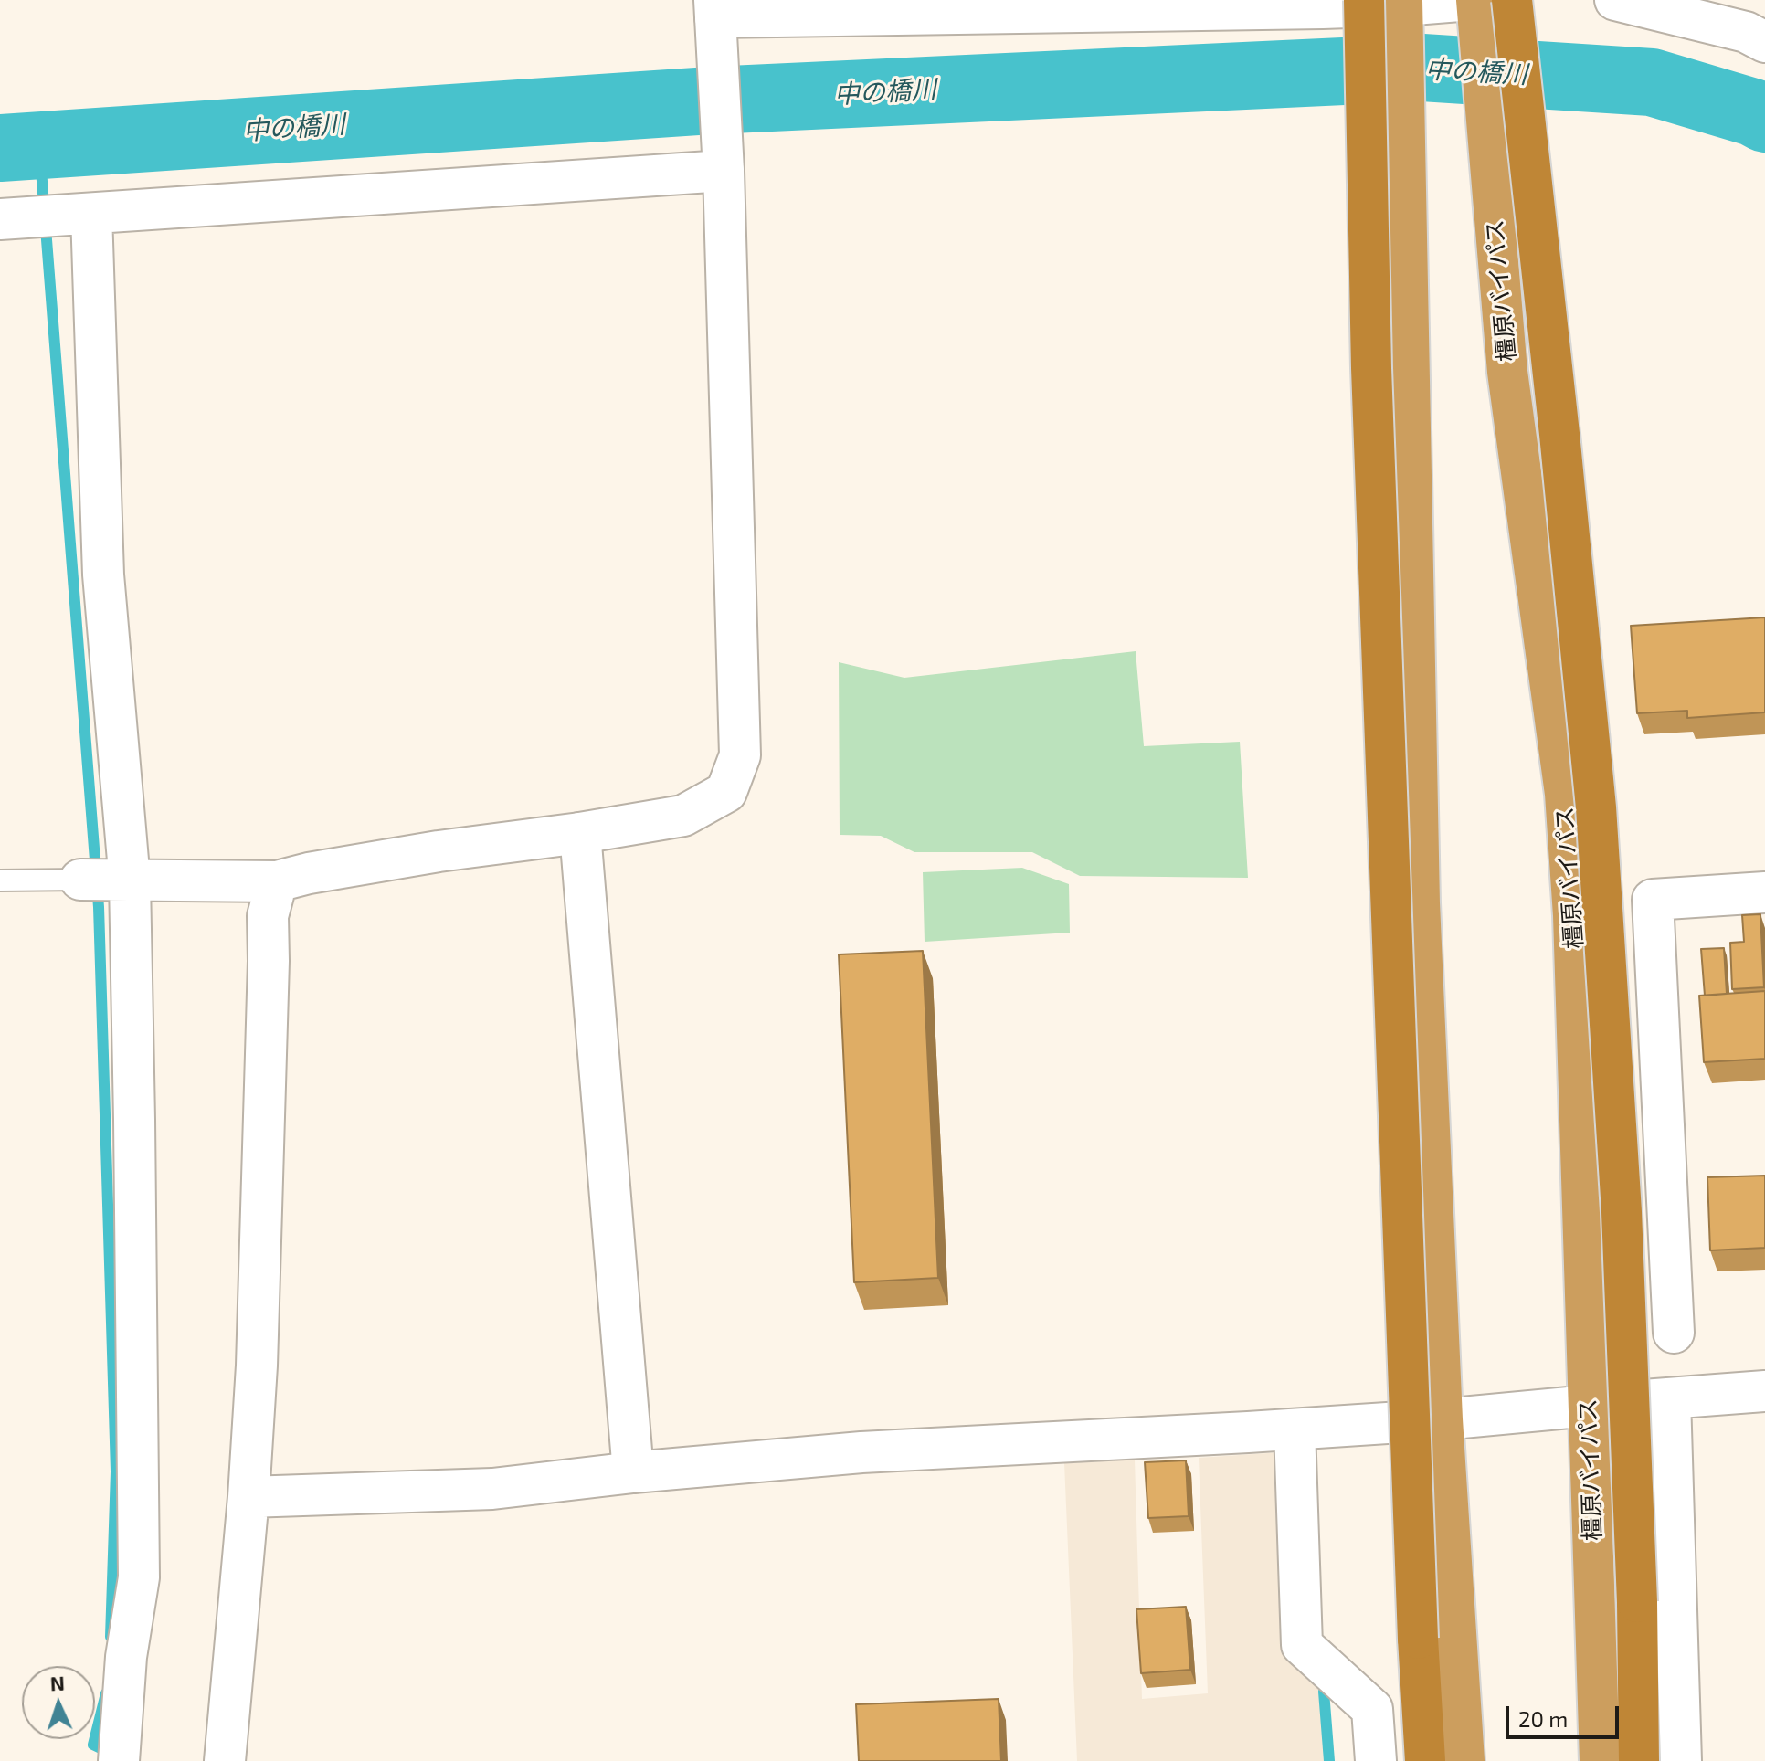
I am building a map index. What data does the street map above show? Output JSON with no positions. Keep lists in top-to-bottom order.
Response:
{
  "streets": {
    "highway": ["橿原バイパス"]
  },
  "water": ["中の橋川"],
  "scale_bar": "20 m",
  "north": "top"
}
